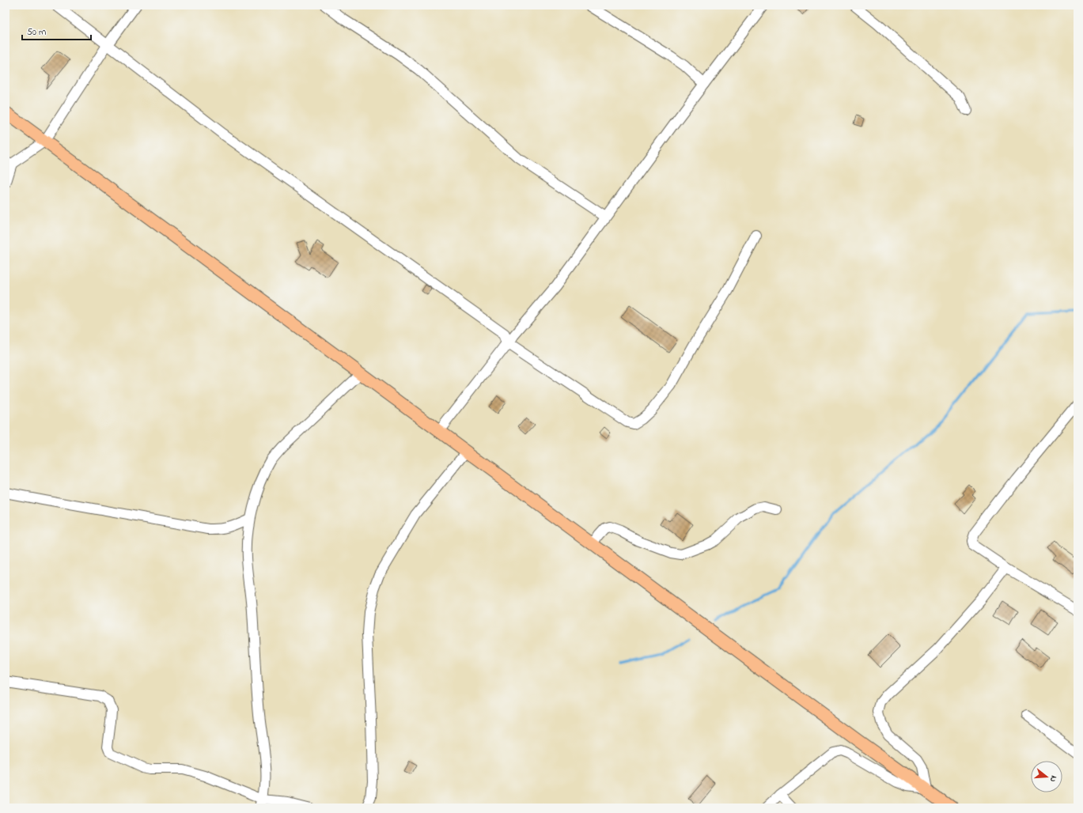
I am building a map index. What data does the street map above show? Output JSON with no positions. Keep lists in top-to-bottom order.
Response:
{
  "scale_bar": "50 m",
  "north": "right"
}
